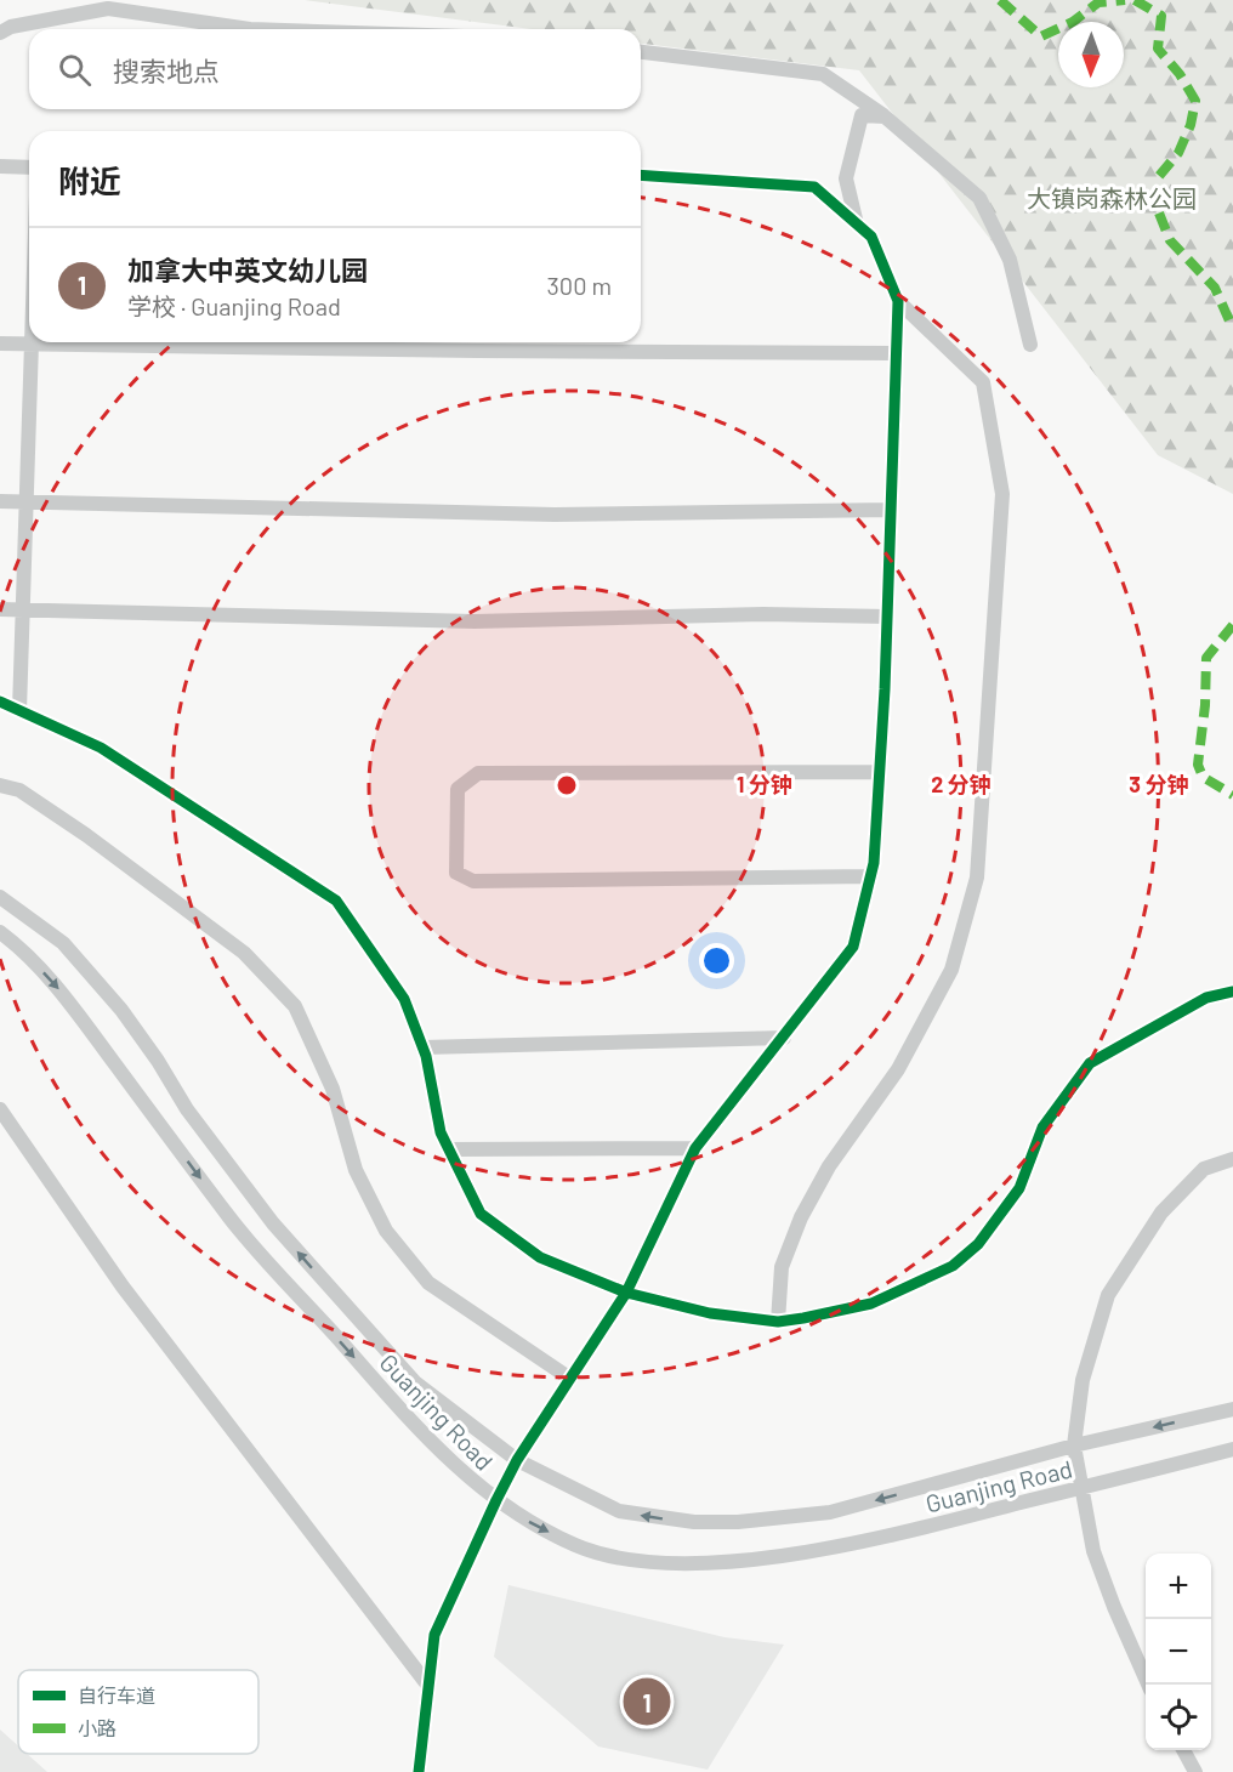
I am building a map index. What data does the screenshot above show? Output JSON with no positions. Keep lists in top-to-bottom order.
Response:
{
  "streets": {
    "street": ["Guanjing Road"]
  },
  "parks": ["大镇岗森林公园"],
  "legend": ["自行车道", "小路"],
  "north": "bottom",
  "page": {
    "search": "搜索地点",
    "heading": "附近",
    "list": [
      {
        "mark": "1",
        "name": "加拿大中英文幼儿园",
        "note": "学校 · Guanjing Road",
        "value": "300 m"
      }
    ],
    "map_buttons": ["+", "−"],
    "pins": "1"
  },
  "rings": ["1 分钟", "2 分钟", "3 分钟"]
}
